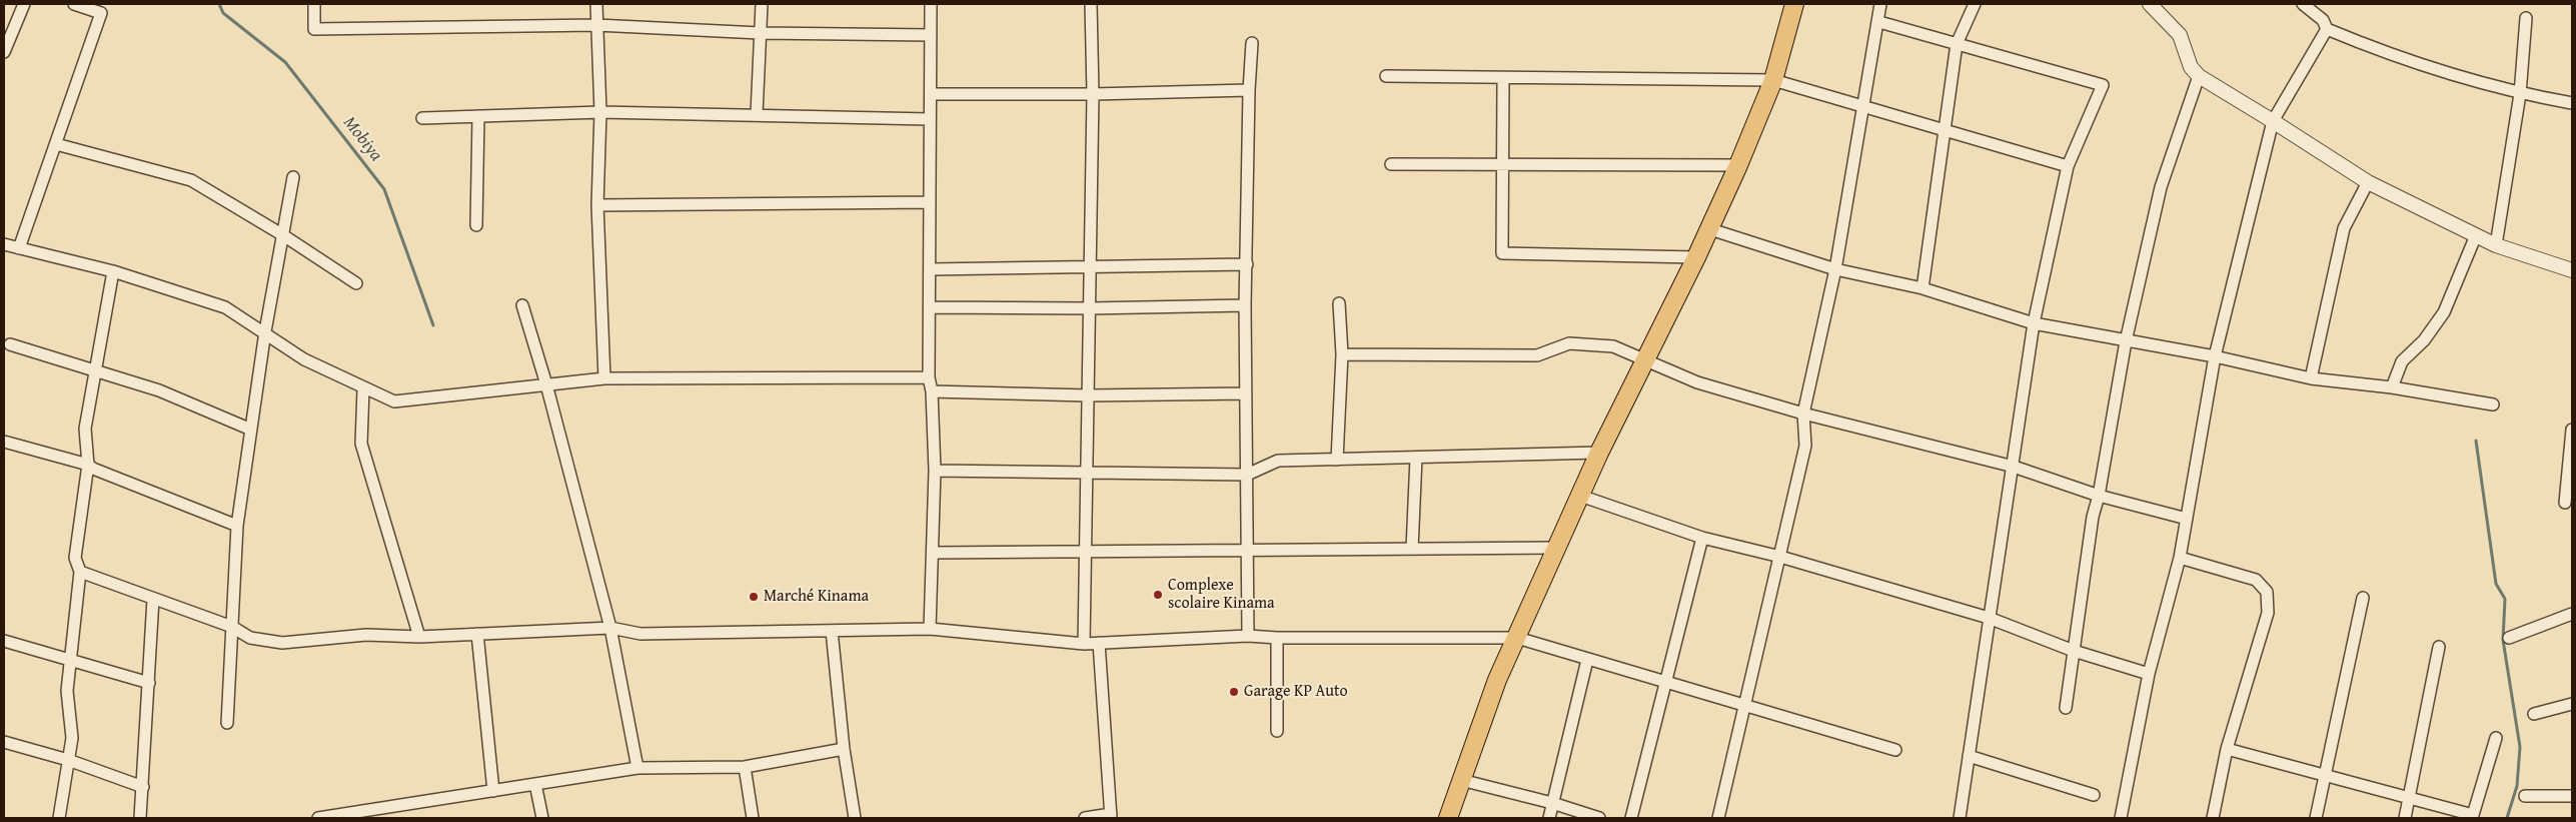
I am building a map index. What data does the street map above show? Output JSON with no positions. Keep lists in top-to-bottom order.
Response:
{
  "water": ["Mobiya"],
  "places": ["Complexe scolaire Kinama", "Marché Kinama", "Garage KP Auto"]
}
